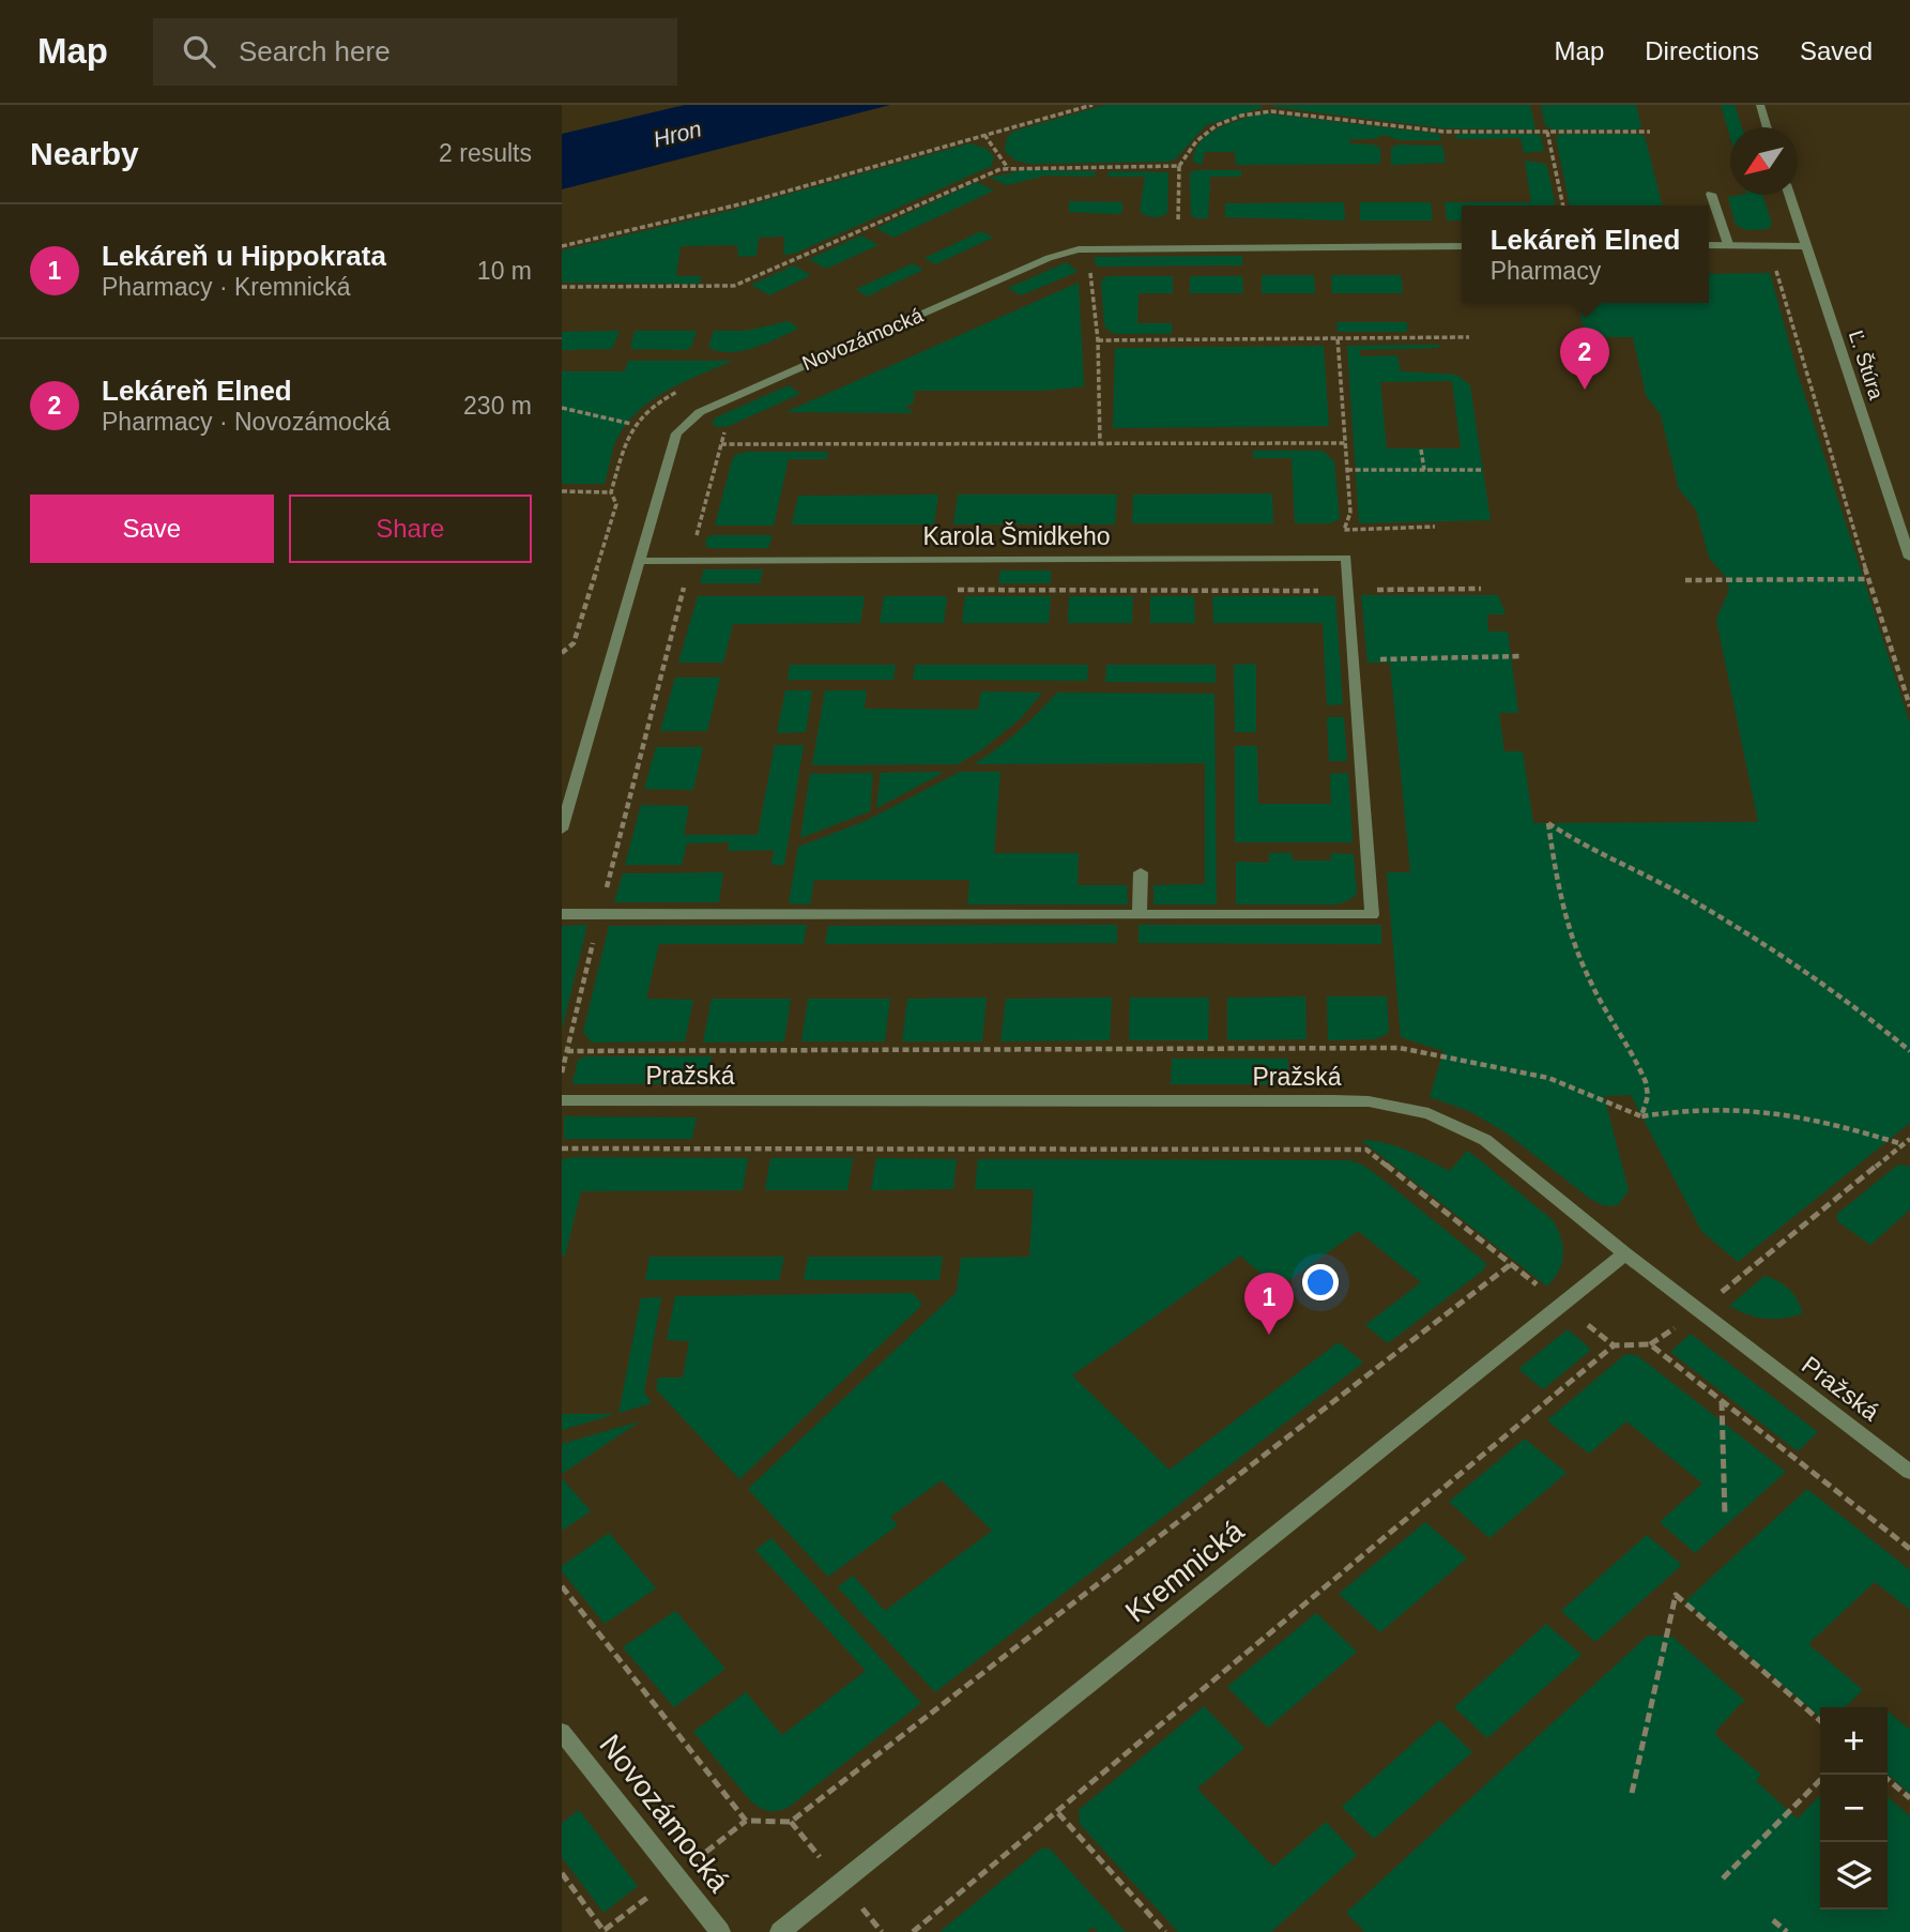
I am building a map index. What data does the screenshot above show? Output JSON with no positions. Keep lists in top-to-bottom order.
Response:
{
  "streets": {
    "street": [
      "Novozámocká",
      "Ľ. Štúra",
      "Karola Šmidkeho",
      "Pražská",
      "Kremnická"
    ]
  },
  "crossings": [
    ["Novozámocká", "Karola Šmidkeho"],
    ["Pražská", "Kremnická"]
  ],
  "water": ["Hron"],
  "north": "bottom left",
  "page": {
    "header": "Map",
    "search": "Search here",
    "nav": ["Map", "Directions", "Saved"],
    "heading": ["Nearby", "2 results"],
    "list": [
      {
        "mark": "1",
        "name": "Lekáreň u Hippokrata",
        "note": "Pharmacy · Kremnická",
        "value": "10 m"
      },
      {
        "mark": "2",
        "name": "Lekáreň Elned",
        "note": "Pharmacy · Novozámocká",
        "value": "230 m"
      }
    ],
    "popup": ["Lekáreň Elned", "Pharmacy"],
    "pins": ["2", "1"],
    "buttons": ["Save", "Share"],
    "map_buttons": ["+", "−"]
  }
}
